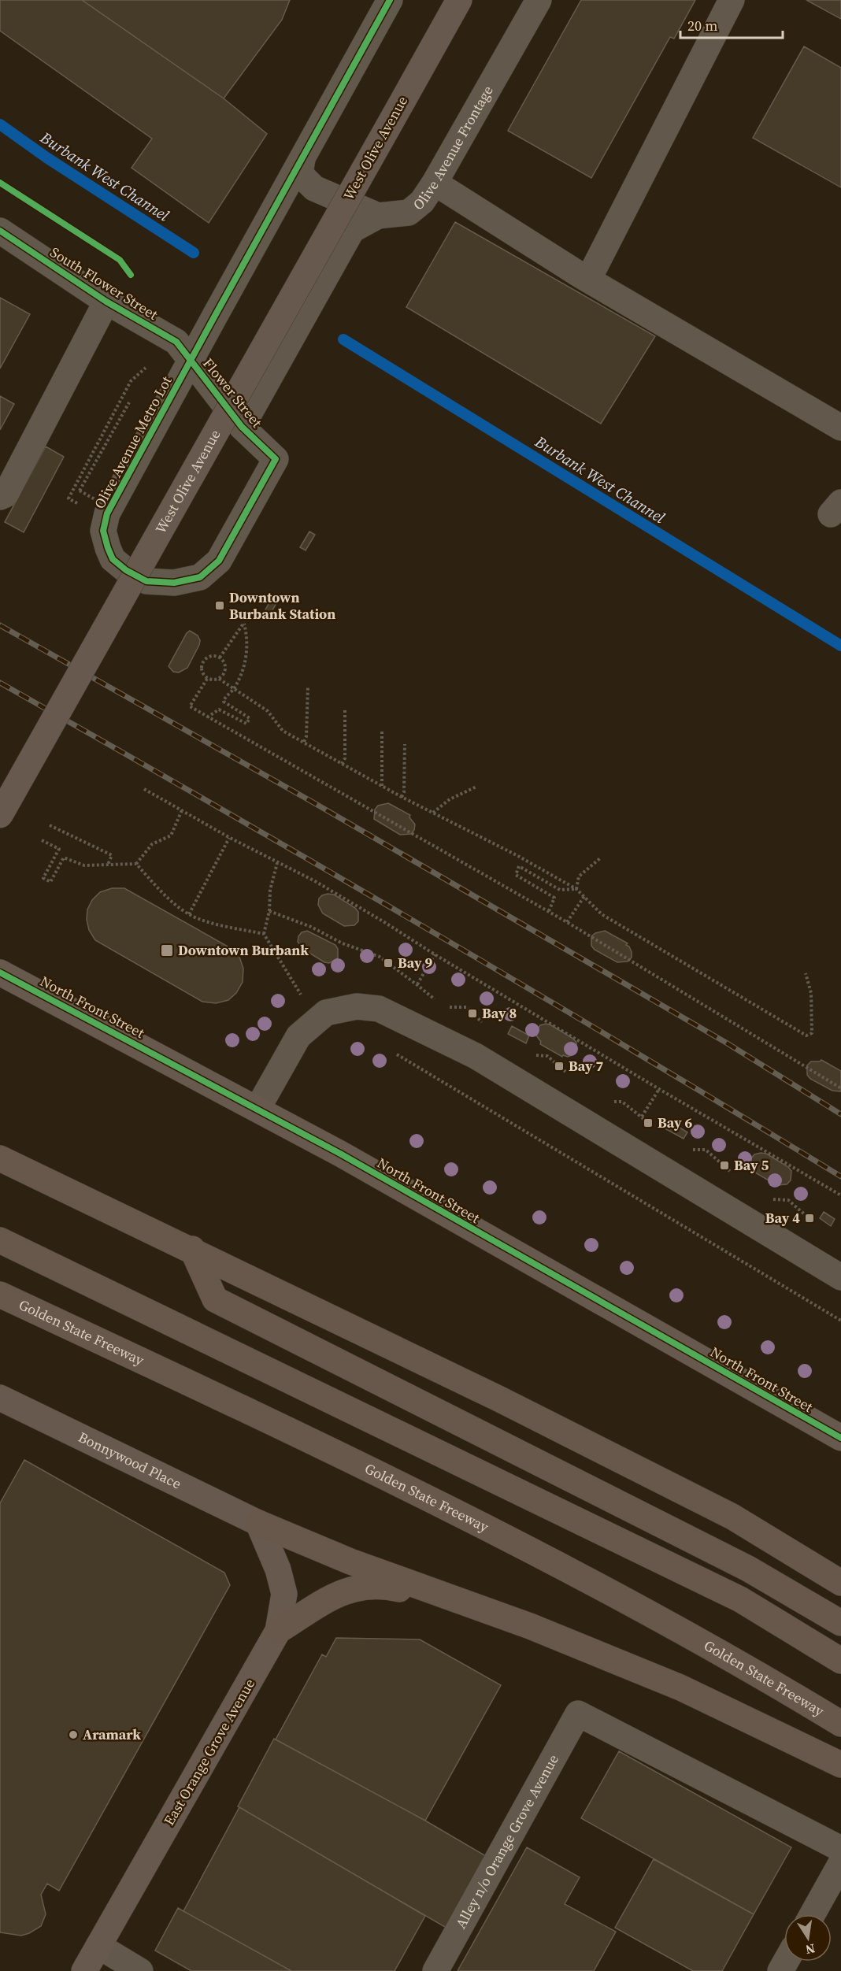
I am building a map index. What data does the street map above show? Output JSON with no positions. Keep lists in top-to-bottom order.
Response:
{
  "streets": {
    "highway": ["Golden State Freeway"],
    "main road": [
      "West Olive Avenue",
      "North Front Street",
      "Bonnywood Place",
      "East Orange Grove Avenue"
    ],
    "street": [
      "Olive Avenue Frontage",
      "South Flower Street",
      "Flower Street",
      "Olive Avenue Metro Lot",
      "Alley n/o Orange Grove Avenue"
    ]
  },
  "crossings": [
    ["Olive Avenue Frontage", "Olive Avenue Metro Lot"],
    ["South Flower Street", "Flower Street"],
    ["South Flower Street", "Olive Avenue Metro Lot"],
    ["Flower Street", "Olive Avenue Metro Lot"],
    ["Bonnywood Place", "East Orange Grove Avenue"]
  ],
  "water": ["Burbank West Channel"],
  "places": {
    "transit": [
      "Downtown Burbank Station",
      "Downtown Burbank",
      "Bay 9",
      "Bay 8",
      "Bay 7",
      "Bay 6",
      "Bay 5",
      "Bay 4"
    ],
    "other": ["Aramark"]
  },
  "scale_bar": "20 m",
  "north": "bottom"
}
